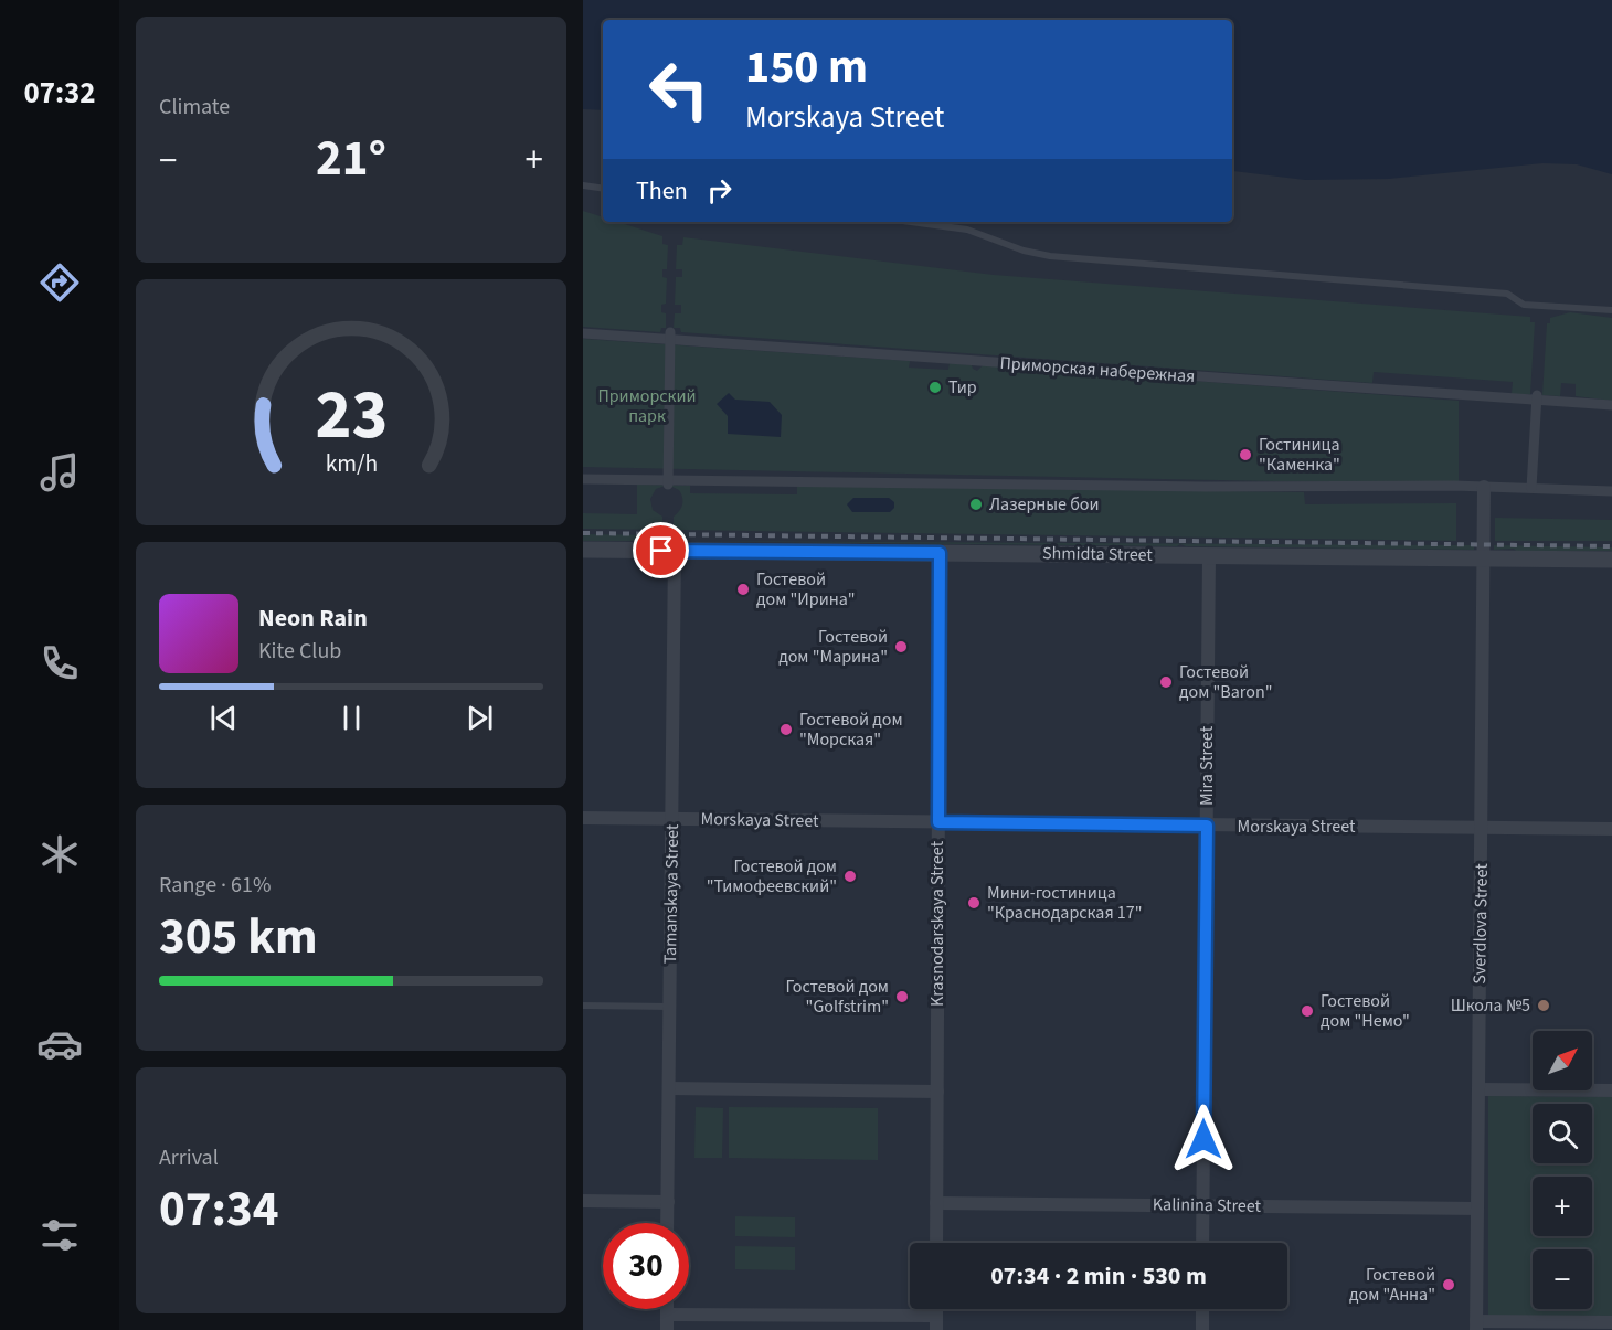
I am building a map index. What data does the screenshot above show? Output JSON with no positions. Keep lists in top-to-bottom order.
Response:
{
  "streets": {
    "street": [
      "Приморская набережная",
      "Shmidta Street",
      "Mira Street",
      "Morskaya Street",
      "Tamanskaya Street",
      "Krasnodarskaya Street",
      "Sverdlova Street",
      "Kalinina Street"
    ]
  },
  "crossings": [
    ["Shmidta Street", "Mira Street"],
    ["Shmidta Street", "Tamanskaya Street"],
    ["Shmidta Street", "Krasnodarskaya Street"],
    ["Shmidta Street", "Sverdlova Street"],
    ["Mira Street", "Morskaya Street"],
    ["Mira Street", "Kalinina Street"],
    ["Morskaya Street", "Tamanskaya Street"],
    ["Morskaya Street", "Krasnodarskaya Street"],
    ["Morskaya Street", "Sverdlova Street"],
    ["Krasnodarskaya Street", "Kalinina Street"],
    ["Sverdlova Street", "Kalinina Street"]
  ],
  "parks": ["Приморский парк"],
  "places": [
    "Тир",
    "Гостиница \"Каменка\"",
    "Лазерные бои",
    "Гостевой дом \"Ирина\"",
    "Гостевой дом \"Марина\"",
    "Гостевой дом \"Baron\"",
    "Гостевой дом \"Морская\"",
    "Гостевой дом \"Тимофеевский\"",
    "Мини-гостиница \"Краснодарская 17\"",
    "Гостевой дом \"Golfstrim\"",
    "Школа №5",
    "Гостевой дом \"Немо\"",
    "Гостевой дом \"Анна\""
  ],
  "north": "top right",
  "page": {
    "tabs": "07:32",
    "tile": [
      "Climate",
      ["Range · 61%", "305 km"],
      ["Arrival", "07:34"]
    ],
    "turn": ["150 m", "Morskaya Street"],
    "heat": ["−", "21°", "+"],
    "then": "Then",
    "song": ["Neon Rain", "Kite Club"],
    "map_buttons": ["+", "−"],
    "limit": "30",
    "trip": "07:34 · 2 min · 530 m",
    "gauge": ["23", "km/h"]
  }
}
